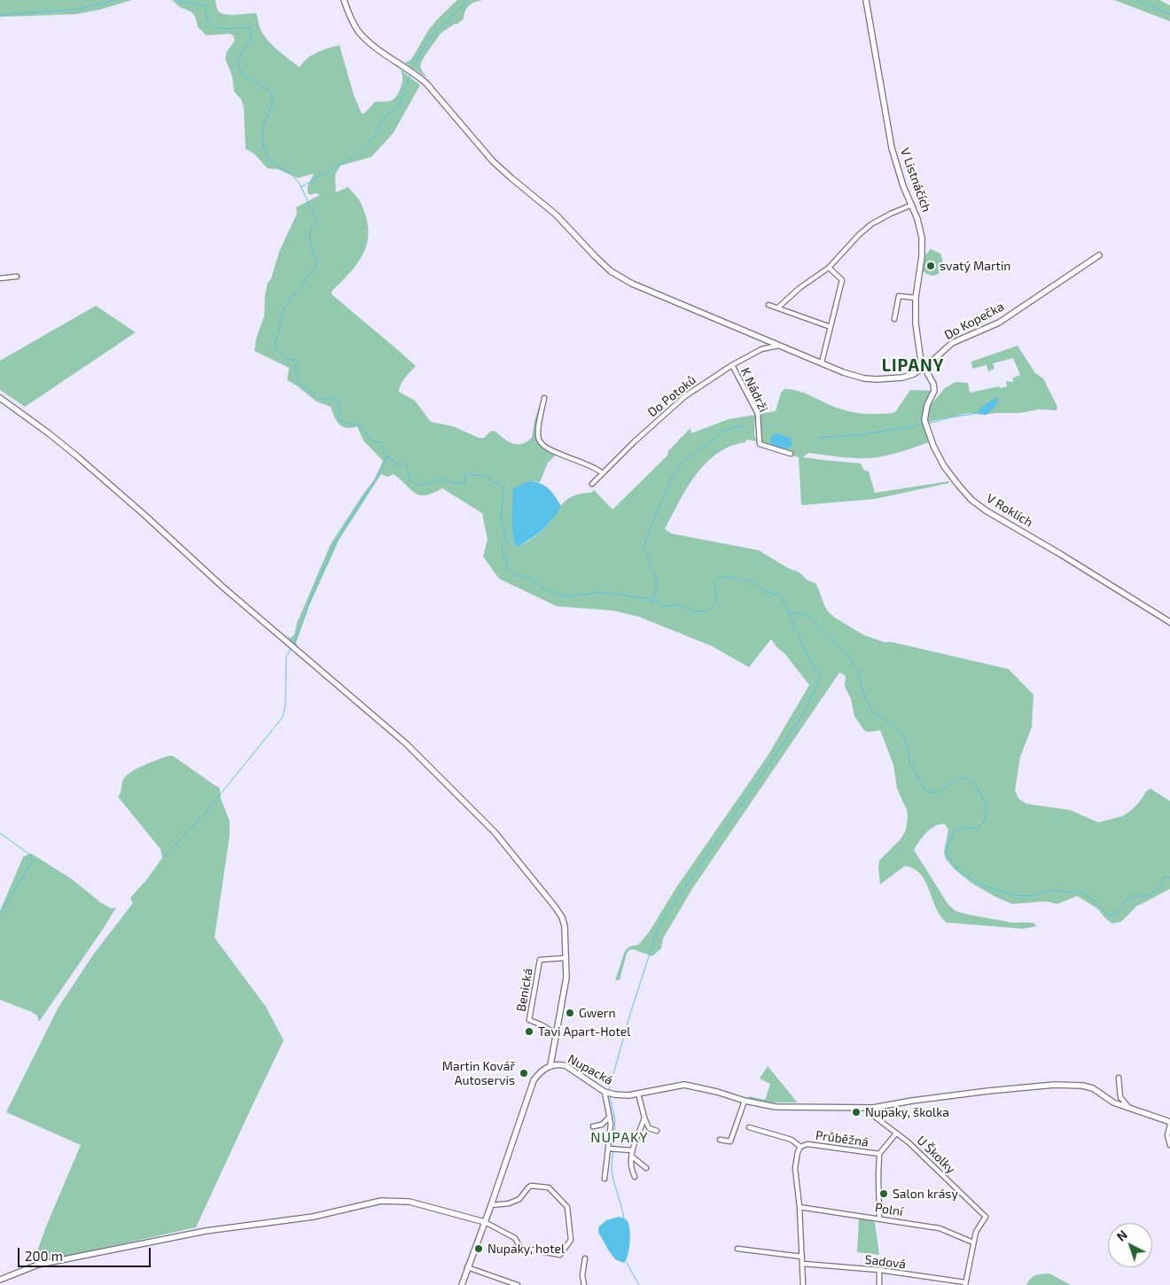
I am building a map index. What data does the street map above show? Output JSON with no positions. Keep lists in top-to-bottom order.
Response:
{
  "streets": {
    "street": [
      "V Listnáčích",
      "Do Kopečka",
      "K Nádrži",
      "Do Potoků",
      "V Roklích",
      "Benická",
      "Nupacká",
      "Průběžná",
      "U Školky",
      "Polní",
      "Sadová"
    ]
  },
  "crossings": [
    ["V Listnáčích", "Do Kopečka"],
    ["V Listnáčích", "V Roklích"],
    ["Do Kopečka", "Do Potoků"],
    ["Do Kopečka", "V Roklích"],
    ["K Nádrži", "Do Potoků"],
    ["Nupacká", "Průběžná"],
    ["Průběžná", "U Školky"],
    ["Průběžná", "Polní"],
    ["Průběžná", "Sadová"],
    ["U Školky", "Polní"],
    ["U Školky", "Sadová"]
  ],
  "districts": ["LIPANY", "NUPAKY"],
  "places": [
    "svatý Martin",
    "Gwern",
    "Tavi Apart-Hotel",
    "Martin Kovář Autoservis",
    "Nupaky, školka",
    "Salon krásy",
    "Nupaky, hotel"
  ],
  "scale_bar": "200 m",
  "north": "top left"
}
